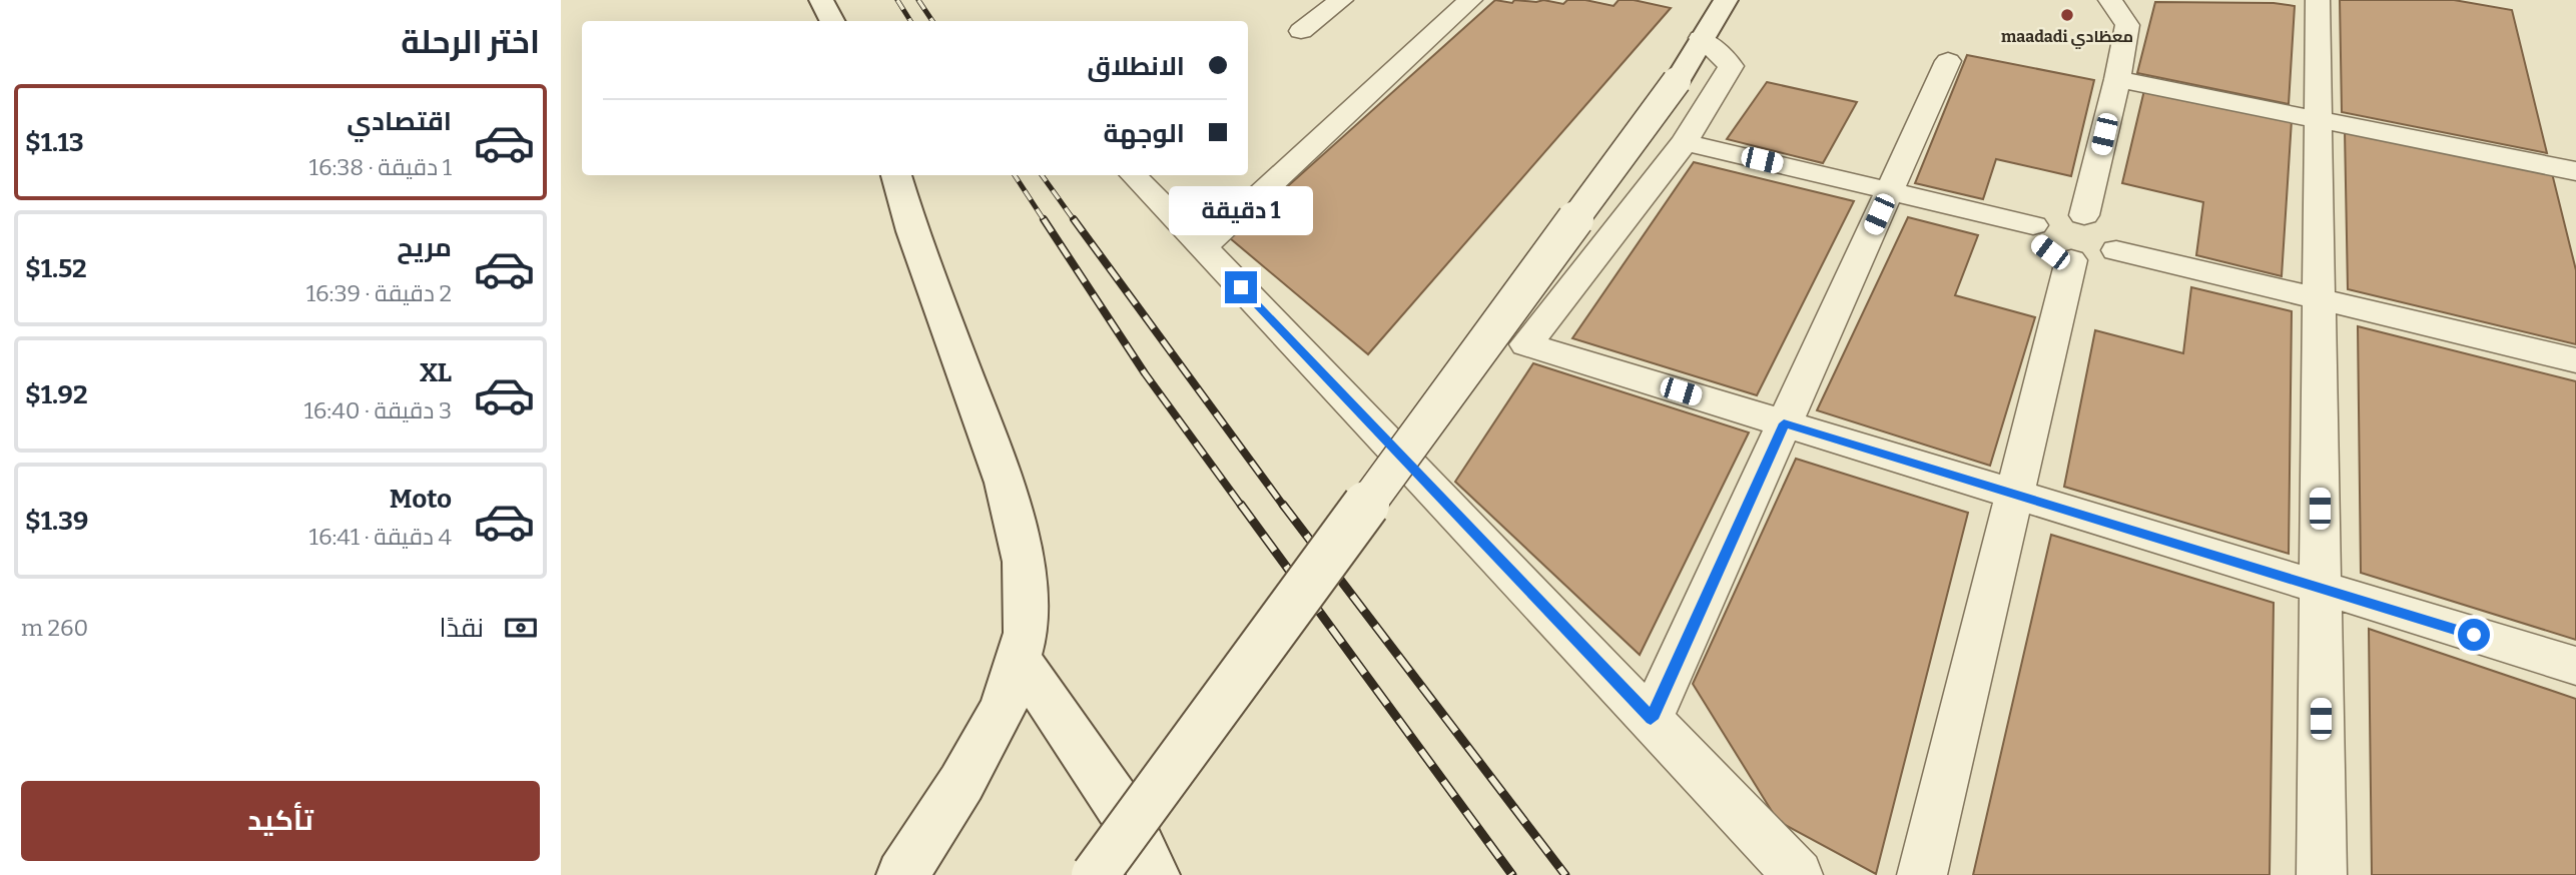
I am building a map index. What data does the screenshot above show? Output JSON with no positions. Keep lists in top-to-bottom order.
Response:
{
  "places": ["maadadi معظادي"],
  "page": {
    "heading": "اختر الرحلة",
    "banner": ["الانطلاق", "الوجهة"],
    "list": [
      {
        "name": "اقتصادي",
        "note": "1 دقيقة · 16:38",
        "value": "$1.13"
      },
      {
        "name": "مريح",
        "note": "2 دقيقة · 16:39",
        "value": "$1.52"
      },
      {
        "name": "XL",
        "note": "3 دقيقة · 16:40",
        "value": "$1.92"
      },
      {
        "name": "Moto",
        "note": "4 دقيقة · 16:41",
        "value": "$1.39"
      }
    ],
    "bubble": "1 دقيقة",
    "pay": ["نقدًا", "260 m"],
    "buttons": "تأكيد"
  }
}
